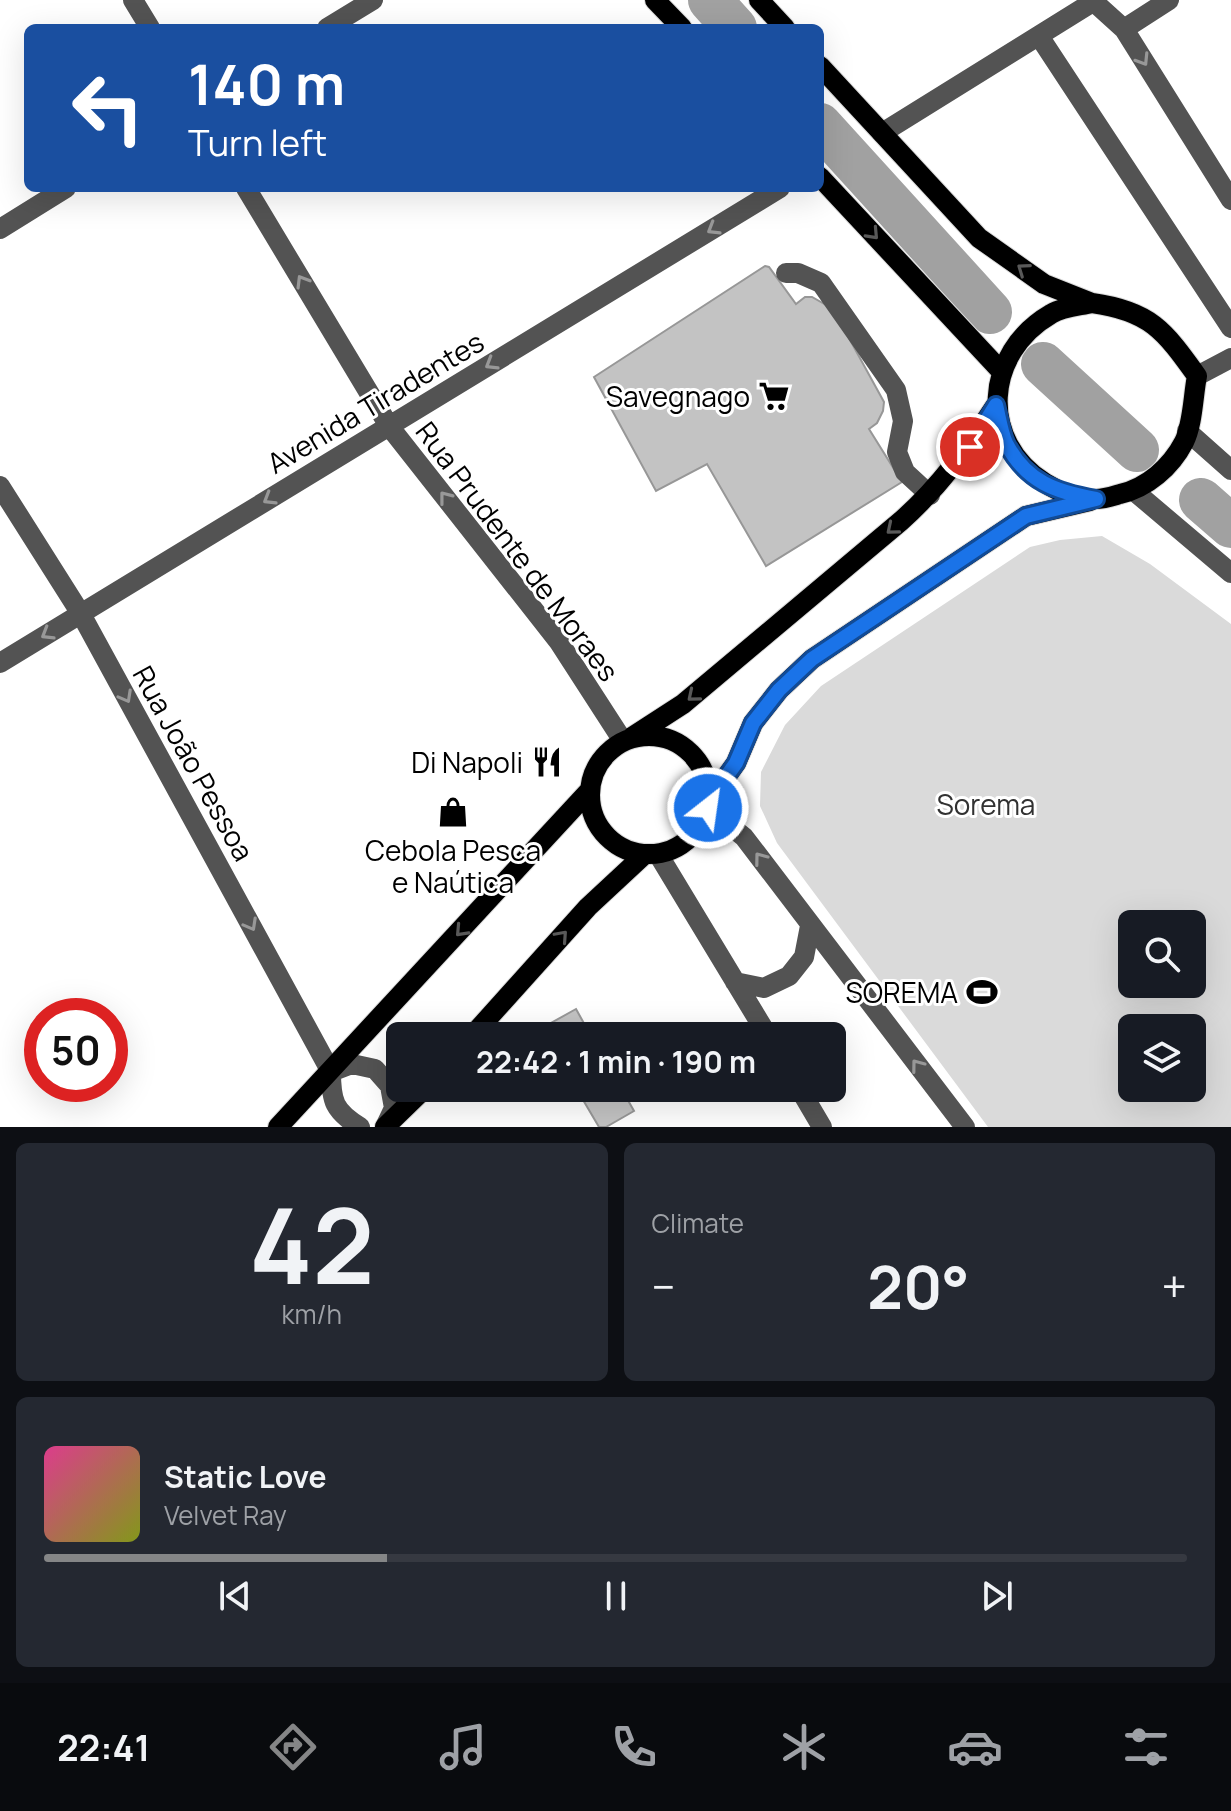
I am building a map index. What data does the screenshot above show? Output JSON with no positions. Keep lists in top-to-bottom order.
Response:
{
  "streets": {
    "street": ["Avenida Tiradentes", "Rua Prudente de Moraes", "Rua João Pessoa"]
  },
  "crossings": [
    ["Avenida Tiradentes", "Rua Prudente de Moraes"],
    ["Avenida Tiradentes", "Rua João Pessoa"]
  ],
  "one_way": ["Avenida Tiradentes", "Rua Prudente de Moraes", "Rua João Pessoa"],
  "parks": ["Sorema"],
  "places": {
    "supermarket": ["Savegnago"],
    "restaurant": ["Di Napoli"],
    "shop": ["Cebola Pesca e Naútica"],
    "sports": ["SOREMA"]
  },
  "page": {
    "turn": ["140 m", "Turn left"],
    "limit": "50",
    "trip": "22:42 · 1 min · 190 m",
    "tile": [
      ["42", "km/h"],
      "Climate"
    ],
    "heat": ["−", "20°", "+"],
    "song": ["Static Love", "Velvet Ray"],
    "tabs": "22:41"
  }
}
